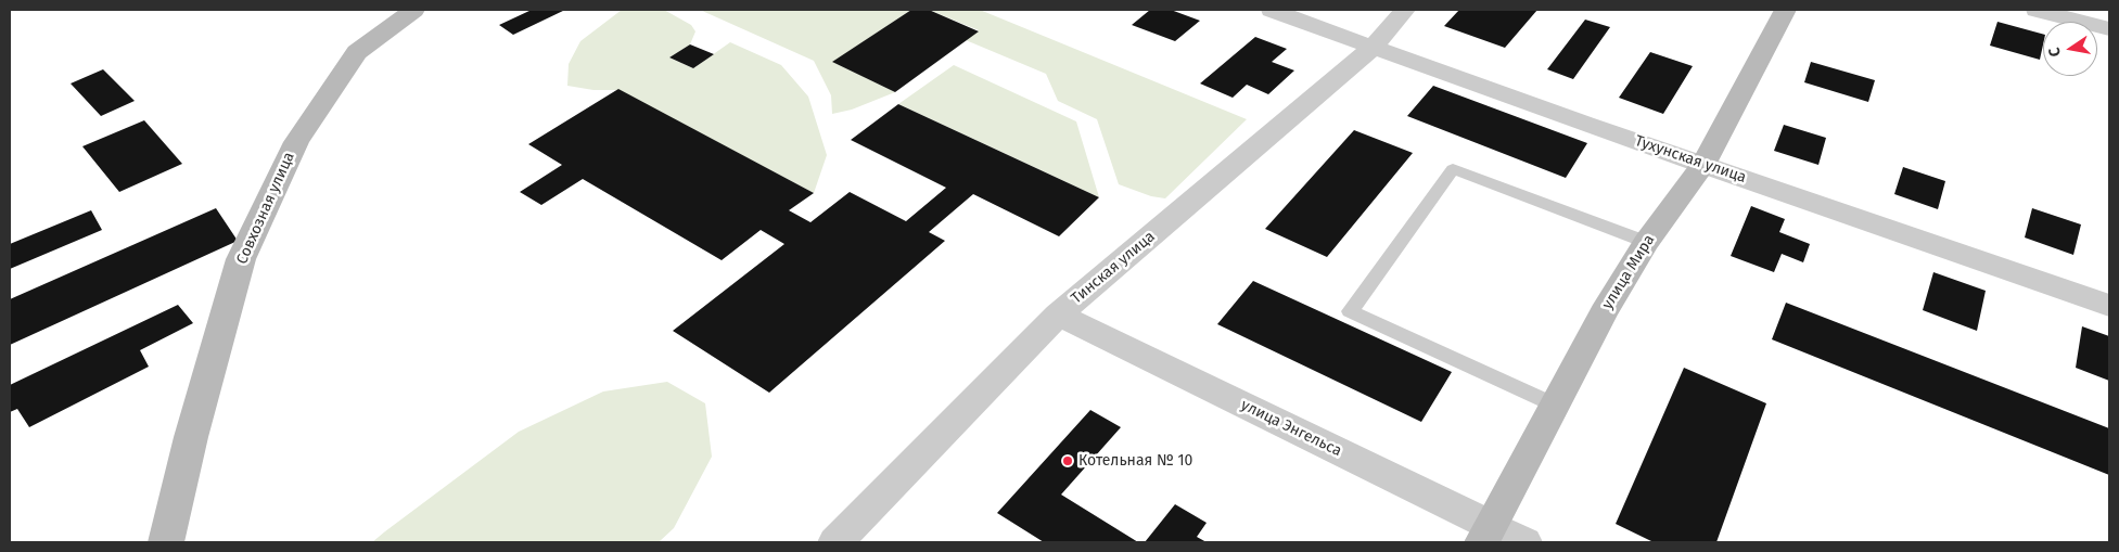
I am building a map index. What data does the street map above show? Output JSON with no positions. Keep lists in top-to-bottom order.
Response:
{
  "streets": {
    "main road": ["Совхозная улица", "улица Мира"],
    "street": ["Тухунская улица", "Тинская улица", "улица Энгельса"]
  },
  "crossings": [
    ["Тухунская улица", "Тинская улица"],
    ["Тухунская улица", "улица Мира"],
    ["Тинская улица", "улица Энгельса"],
    ["улица Мира", "улица Энгельса"]
  ],
  "places": ["Котельная № 10"],
  "north": "left"
}
